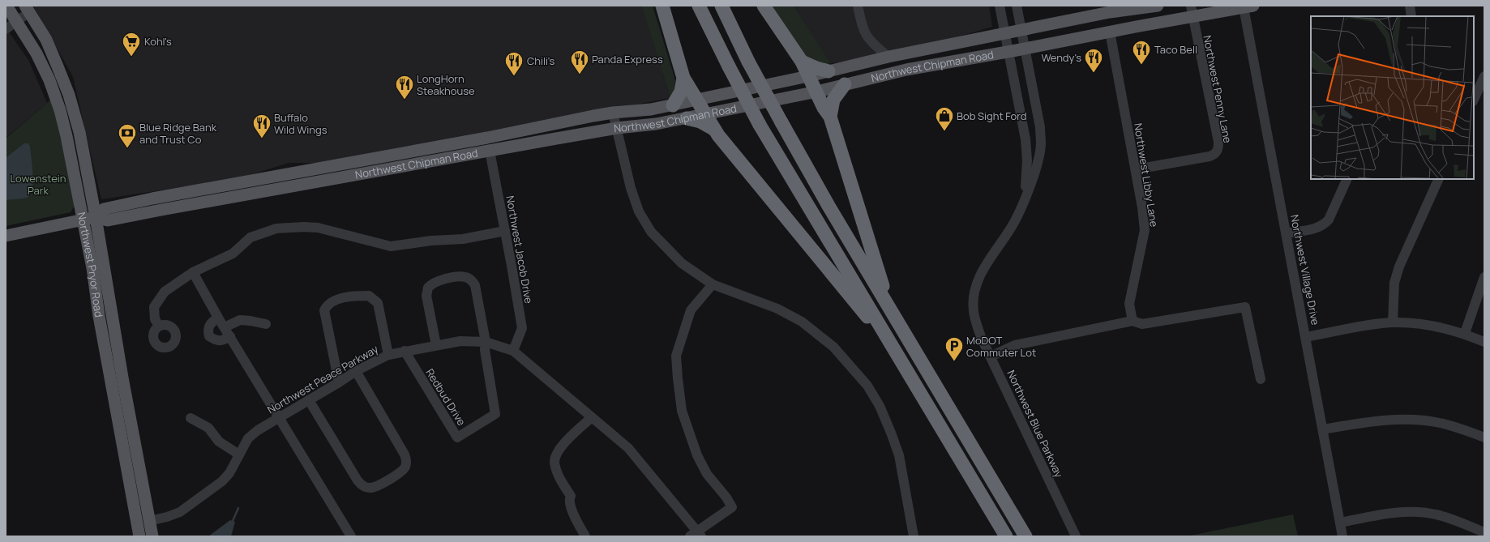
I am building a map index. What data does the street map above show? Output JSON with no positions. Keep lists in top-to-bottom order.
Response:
{
  "streets": {
    "main road": ["Northwest Chipman Road", "Northwest Pryor Road"],
    "street": [
      "Northwest Penny Lane",
      "Northwest Libby Lane",
      "Northwest Jacob Drive",
      "Northwest Village Drive",
      "Northwest Peace Parkway",
      "Redbud Drive",
      "Northwest Blue Parkway"
    ]
  },
  "crossings": [
    ["Northwest Chipman Road", "Northwest Penny Lane"],
    ["Northwest Chipman Road", "Northwest Libby Lane"],
    ["Northwest Chipman Road", "Northwest Jacob Drive"],
    ["Northwest Chipman Road", "Northwest Pryor Road"],
    ["Northwest Chipman Road", "Northwest Village Drive"],
    ["Northwest Chipman Road", "Northwest Blue Parkway"],
    ["Northwest Penny Lane", "Northwest Libby Lane"],
    ["Northwest Jacob Drive", "Northwest Peace Parkway"],
    ["Northwest Pryor Road", "Northwest Peace Parkway"],
    ["Northwest Peace Parkway", "Redbud Drive"]
  ],
  "parks": ["Lowenstein Park"],
  "places": {
    "supermarket": ["Kohl's"],
    "restaurant": [
      "Taco Bell",
      "Wendy's",
      "Panda Express",
      "Chili's",
      "LongHorn Steakhouse",
      "Buffalo Wild Wings"
    ],
    "shop": ["Bob Sight Ford"],
    "bank": ["Blue Ridge Bank and Trust Co"],
    "parking": ["MoDOT Commuter Lot"]
  }
}
